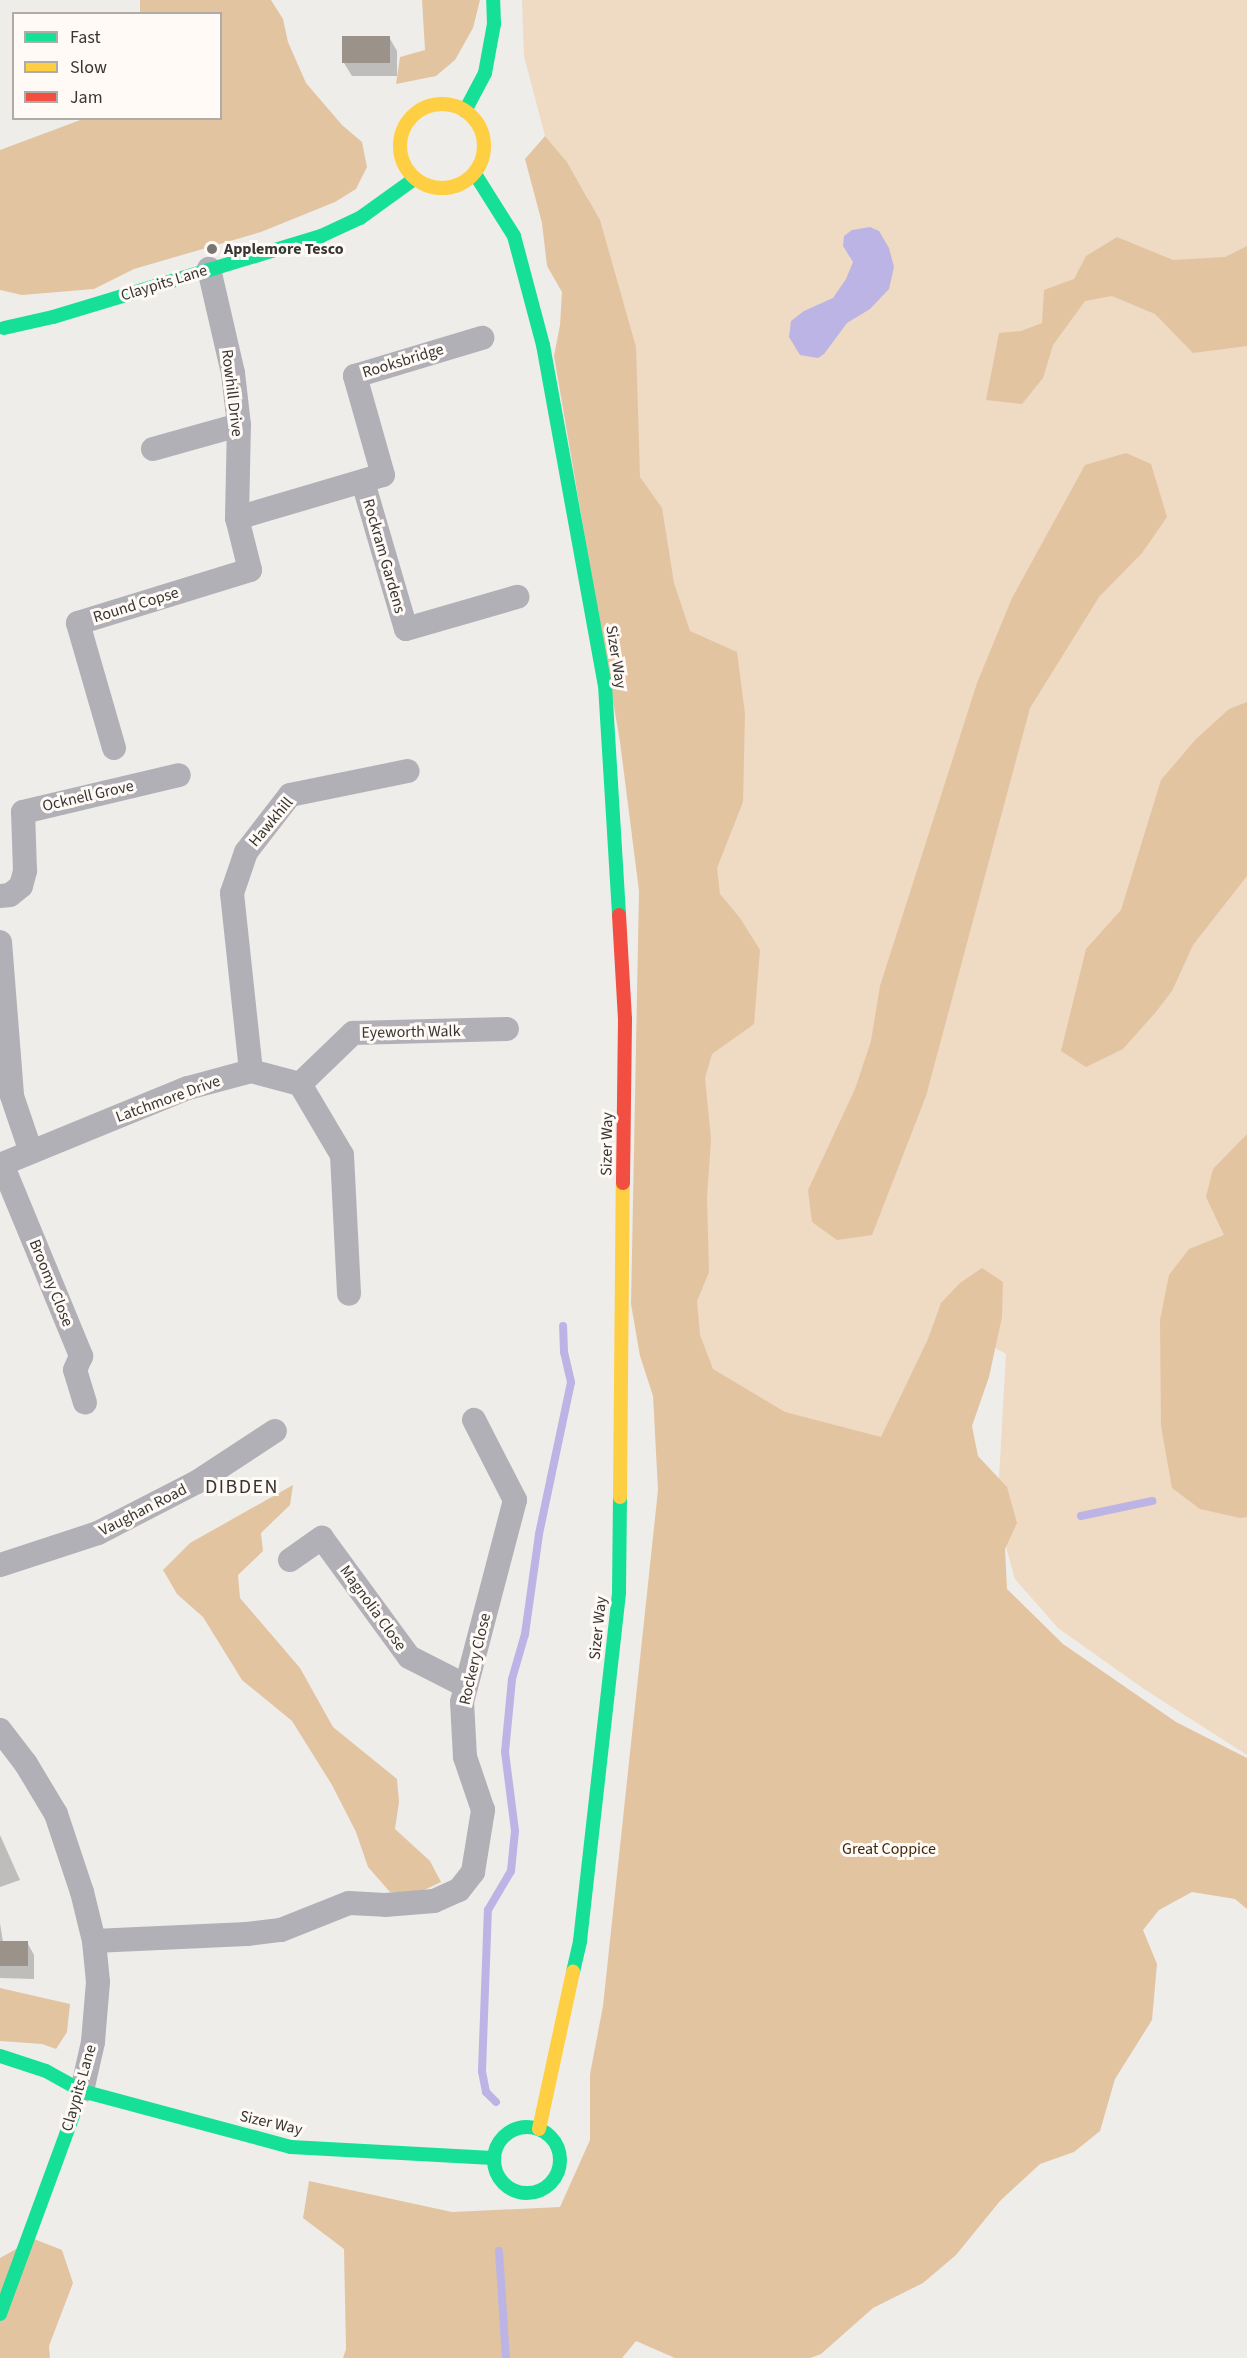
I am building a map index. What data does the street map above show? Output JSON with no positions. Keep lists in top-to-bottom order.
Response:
{
  "streets": {
    "street": [
      "Claypits Lane",
      "Rooksbridge",
      "Rowhill Drive",
      "Rockram Gardens",
      "Round Copse",
      "Sizer Way",
      "Ocknell Grove",
      "Hawkhill",
      "Eyeworth Walk",
      "Latchmore Drive",
      "Broomy Close",
      "Vaughan Road",
      "Magnolia Close",
      "Rockery Close"
    ]
  },
  "crossings": [
    ["Claypits Lane", "Rowhill Drive"],
    ["Claypits Lane", "Sizer Way"],
    ["Claypits Lane", "Rockery Close"],
    ["Rooksbridge", "Rockram Gardens"],
    ["Rowhill Drive", "Round Copse"],
    ["Hawkhill", "Latchmore Drive"],
    ["Eyeworth Walk", "Latchmore Drive"],
    ["Latchmore Drive", "Broomy Close"],
    ["Magnolia Close", "Rockery Close"]
  ],
  "districts": ["DIBDEN"],
  "parks": ["Great Coppice"],
  "places": ["Applemore Tesco"],
  "legend": ["Fast", "Slow", "Jam"]
}
